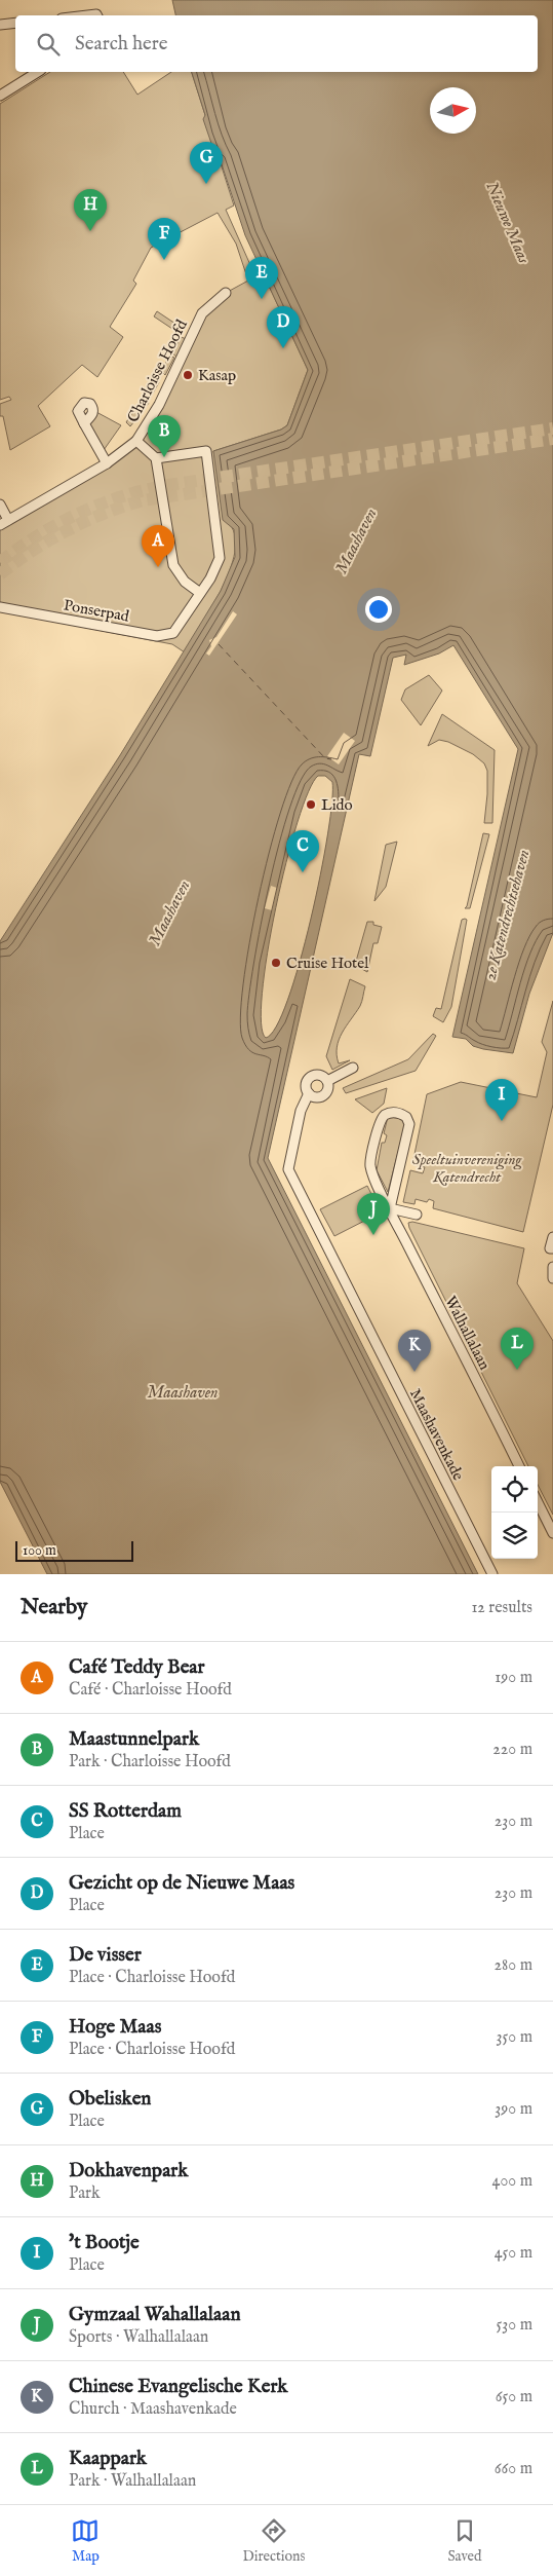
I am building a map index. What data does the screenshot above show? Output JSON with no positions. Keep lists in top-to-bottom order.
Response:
{
  "streets": {
    "street": [
      "Charloisse Hoofd",
      "Ponserpad",
      "Walhallalaan",
      "Maashavenkade"
    ]
  },
  "water": ["Nieuwe Maas", "Maashaven", "2e Katendrechtsehaven"],
  "parks": ["Speeltuinvereniging Katendrecht"],
  "places": ["Kasap", "Lido", "Cruise Hotel"],
  "scale_bar": "100 m",
  "north": "right",
  "page": {
    "search": "Search here",
    "pins": [
      "G",
      "H",
      "F",
      "E",
      "D",
      "B",
      "A",
      "C",
      "I",
      "J",
      "L",
      "K"
    ],
    "scale": "100 m",
    "heading": ["Nearby", "12 results"],
    "list": [
      {
        "mark": "A",
        "name": "Café Teddy Bear",
        "note": "Café · Charloisse Hoofd",
        "value": "190 m"
      },
      {
        "mark": "B",
        "name": "Maastunnelpark",
        "note": "Park · Charloisse Hoofd",
        "value": "220 m"
      },
      {
        "mark": "C",
        "name": "SS Rotterdam",
        "note": "Place",
        "value": "230 m"
      },
      {
        "mark": "D",
        "name": "Gezicht op de Nieuwe Maas",
        "note": "Place",
        "value": "230 m"
      },
      {
        "mark": "E",
        "name": "De visser",
        "note": "Place · Charloisse Hoofd",
        "value": "280 m"
      },
      {
        "mark": "F",
        "name": "Hoge Maas",
        "note": "Place · Charloisse Hoofd",
        "value": "350 m"
      },
      {
        "mark": "G",
        "name": "Obelisken",
        "note": "Place",
        "value": "390 m"
      },
      {
        "mark": "H",
        "name": "Dokhavenpark",
        "note": "Park",
        "value": "400 m"
      },
      {
        "mark": "I",
        "name": "'t Bootje",
        "note": "Place",
        "value": "450 m"
      },
      {
        "mark": "J",
        "name": "Gymzaal Wahallalaan",
        "note": "Sports · Walhallalaan",
        "value": "530 m"
      },
      {
        "mark": "K",
        "name": "Chinese Evangelische Kerk",
        "note": "Church · Maashavenkade",
        "value": "650 m"
      },
      {
        "mark": "L",
        "name": "Kaappark",
        "note": "Park · Walhallalaan",
        "value": "660 m"
      }
    ],
    "nav": ["Map", "Directions", "Saved"]
  }
}
